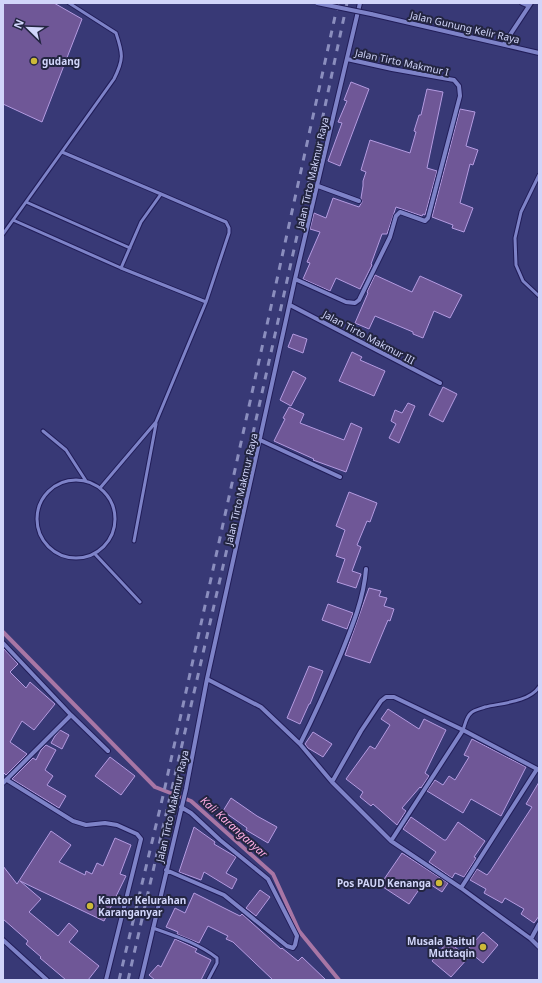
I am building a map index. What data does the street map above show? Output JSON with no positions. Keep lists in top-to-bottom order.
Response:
{
  "streets": {
    "street": [
      "Jalan Gunung Kelir Raya",
      "Jalan Tirto Makmur I",
      "Jalan Tirto Makmur Raya",
      "Jalan Tirto Makmur III"
    ]
  },
  "crossings": [
    ["Jalan Tirto Makmur I", "Jalan Tirto Makmur Raya"],
    ["Jalan Tirto Makmur Raya", "Jalan Tirto Makmur III"]
  ],
  "water": ["Kali Karanganyar"],
  "places": [
    "gudang",
    "Pos PAUD Kenanga",
    "Kantor Kelurahan Karanganyar",
    "Musala Baitul Muttaqin"
  ],
  "north": "top left"
}
